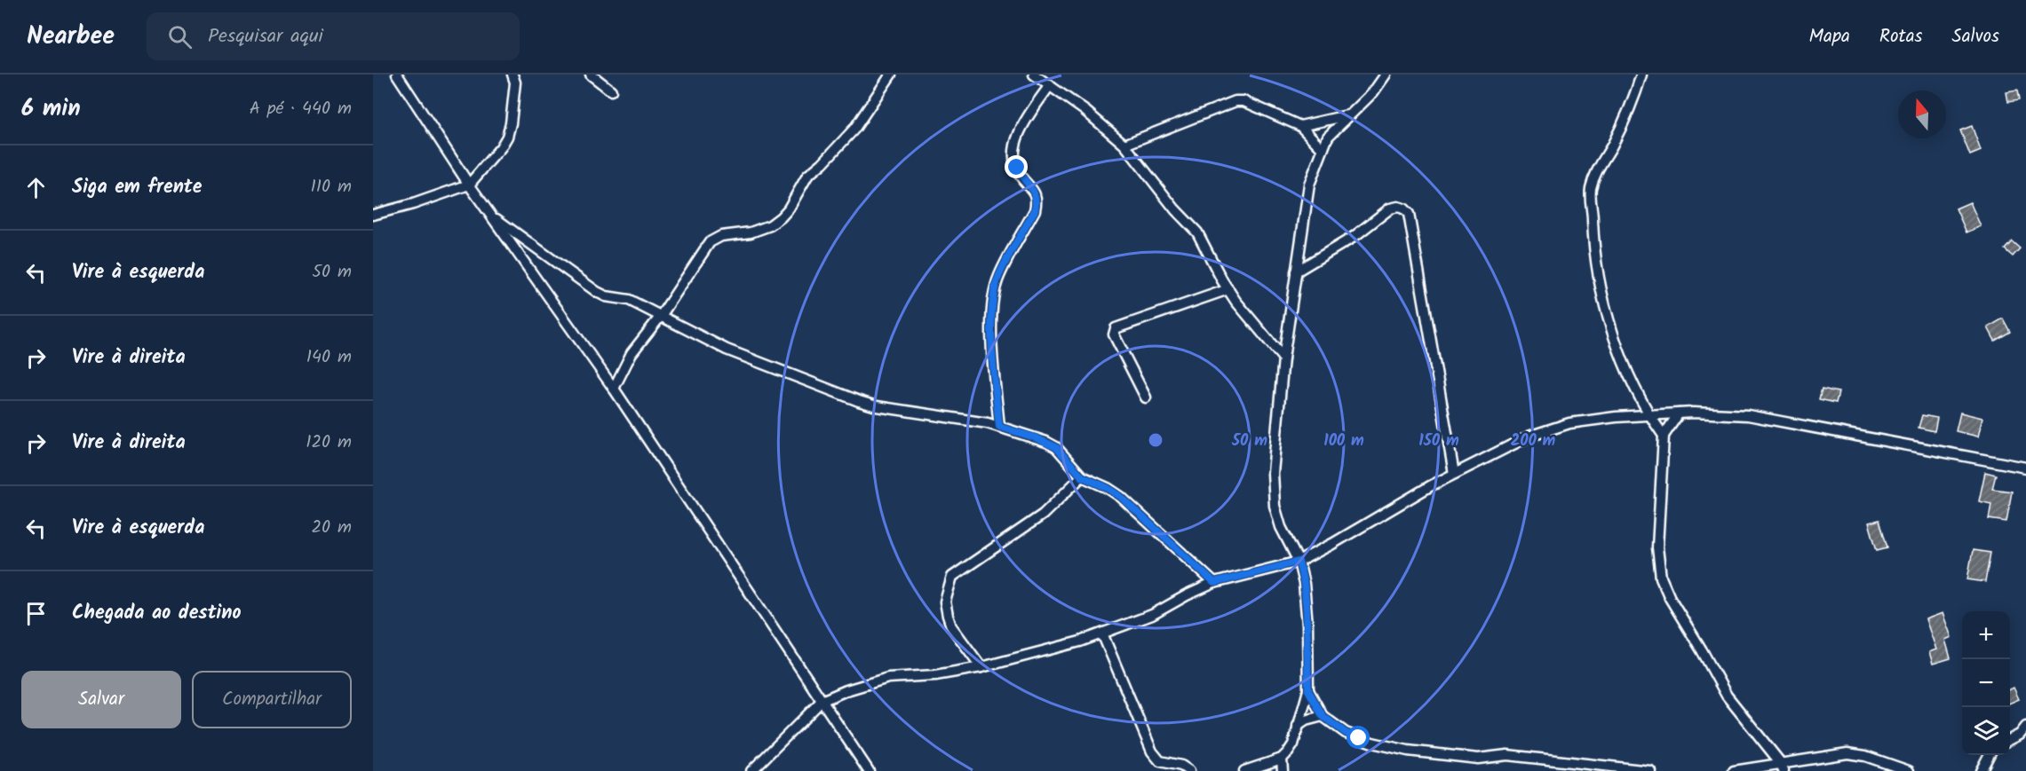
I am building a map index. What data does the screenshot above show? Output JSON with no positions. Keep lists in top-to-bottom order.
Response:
{
  "north": "top",
  "page": {
    "header": "Nearbee",
    "search": "Pesquisar aqui",
    "nav": ["Mapa", "Rotas", "Salvos"],
    "heading": ["6 min", "A pé · 440 m"],
    "list": [
      ["Siga em frente", "110 m"],
      ["Vire à esquerda", "50 m"],
      ["Vire à direita", "140 m"],
      ["Vire à direita", "120 m"],
      ["Vire à esquerda", "20 m"],
      "Chegada ao destino"
    ],
    "map_buttons": ["+", "−"],
    "buttons": ["Salvar", "Compartilhar"]
  },
  "rings": [
    "50 m",
    "100 m",
    "150 m",
    "200 m"
  ]
}
